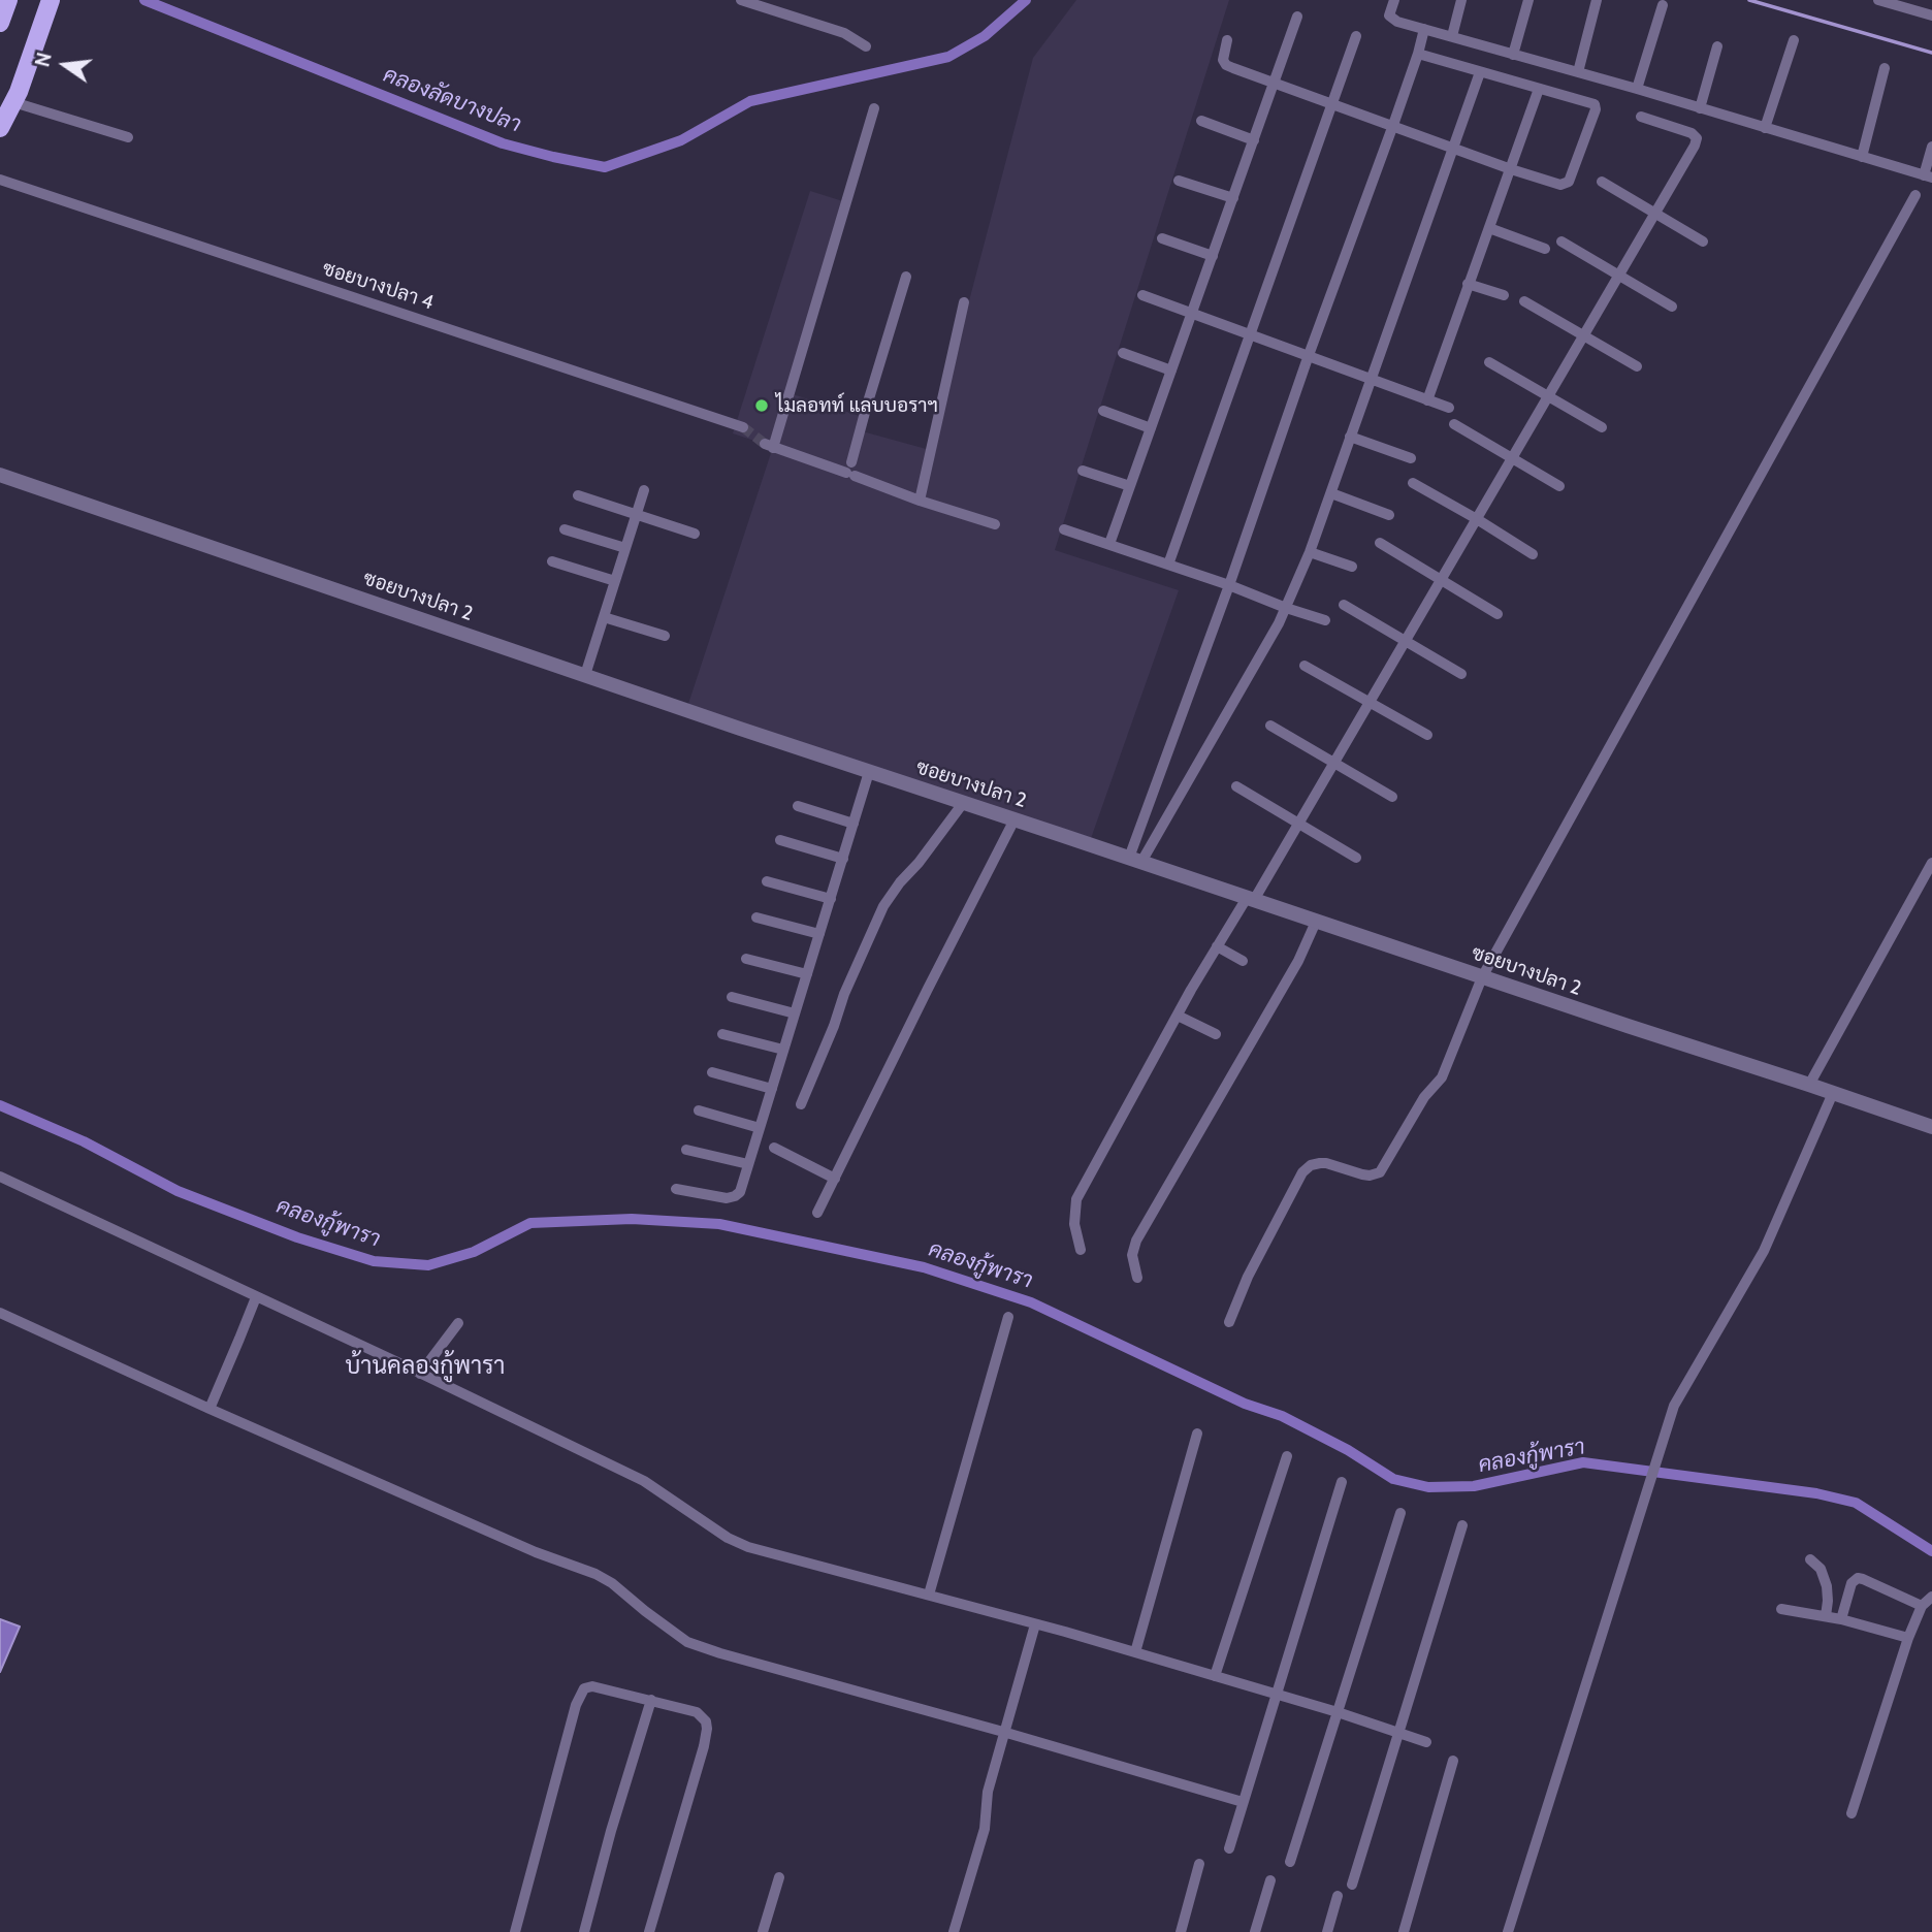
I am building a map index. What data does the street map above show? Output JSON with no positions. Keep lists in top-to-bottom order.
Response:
{
  "streets": {
    "street": ["ซอยบางปลา 4", "ซอยบางปลา 2"]
  },
  "districts": ["บ้านคลองกู้พารา"],
  "water": ["คลองลัดบางปลา", "คลองกู้พารา"],
  "places": ["ไมลอทท์ แลบบอราฯ"],
  "north": "left"
}
